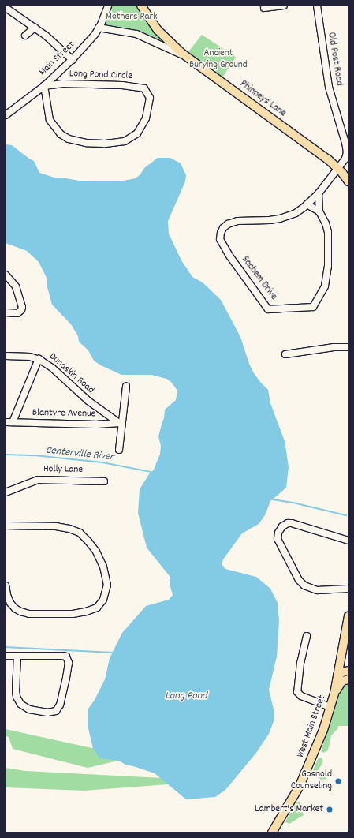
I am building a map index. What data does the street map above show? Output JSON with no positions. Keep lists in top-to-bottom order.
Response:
{
  "streets": {
    "main road": ["Phinneys Lane", "West Main Street"],
    "street": [
      "Main Street",
      "Old Post Road",
      "Long Pond Circle",
      "Sachem Drive",
      "Dunaskin Road",
      "Blantyre Avenue",
      "Holly Lane"
    ]
  },
  "crossings": [
    ["Main Street", "Long Pond Circle"],
    ["Old Post Road", "Phinneys Lane"],
    ["Old Post Road", "Sachem Drive"],
    ["Phinneys Lane", "Sachem Drive"],
    ["Dunaskin Road", "Blantyre Avenue"]
  ],
  "water": ["Centerville River", "Long Pond"],
  "parks": ["Mothers Park", "Ancient Burying Ground"],
  "places": ["Gosnold Counseling", "Lambert's Market"]
}
